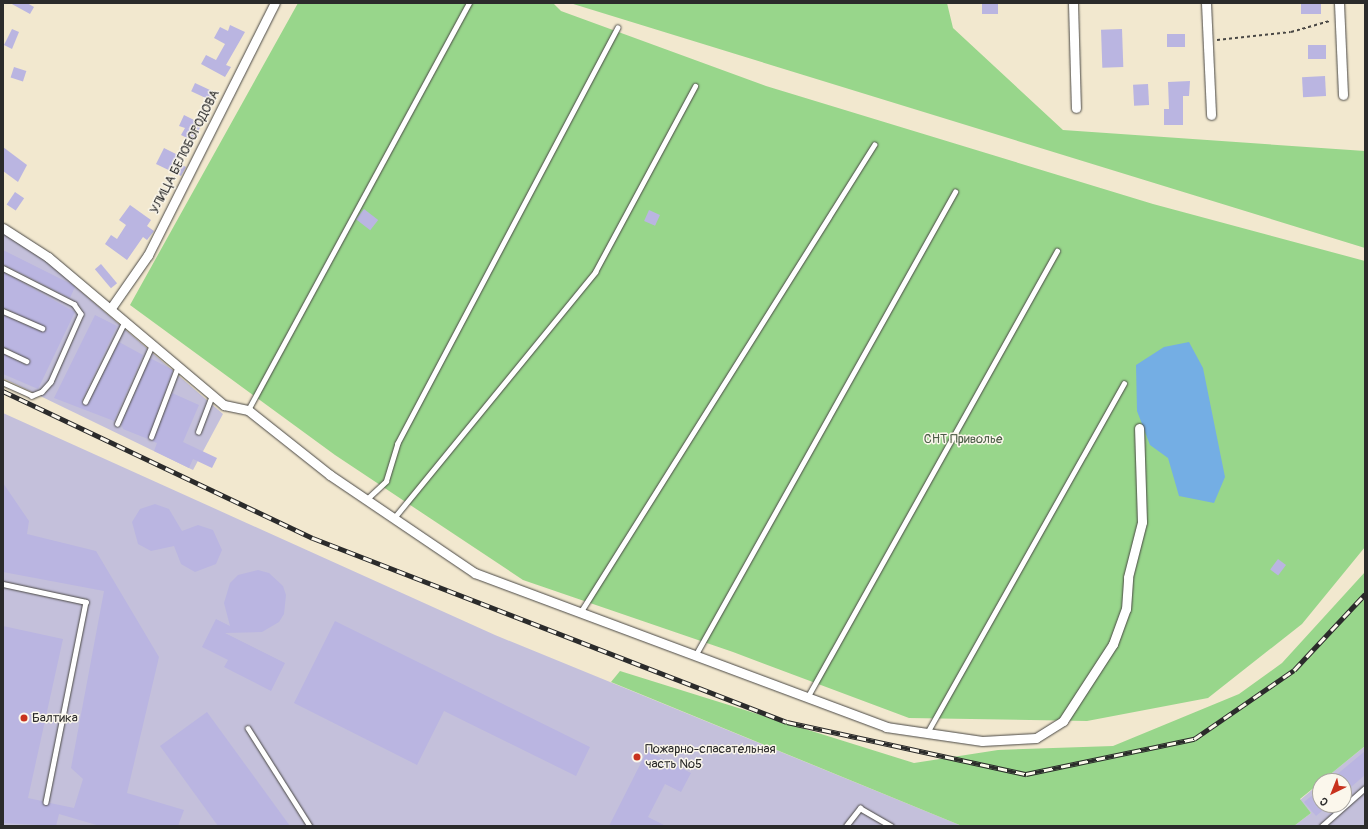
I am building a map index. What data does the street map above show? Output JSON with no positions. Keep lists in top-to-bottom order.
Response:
{
  "streets": {
    "street": ["УЛИЦА БЕЛОБОРОДОВА"]
  },
  "parks": ["СНТ Приволье"],
  "places": ["Балтика", "Пожарно-спасательная часть №5"],
  "north": "bottom left"
}
